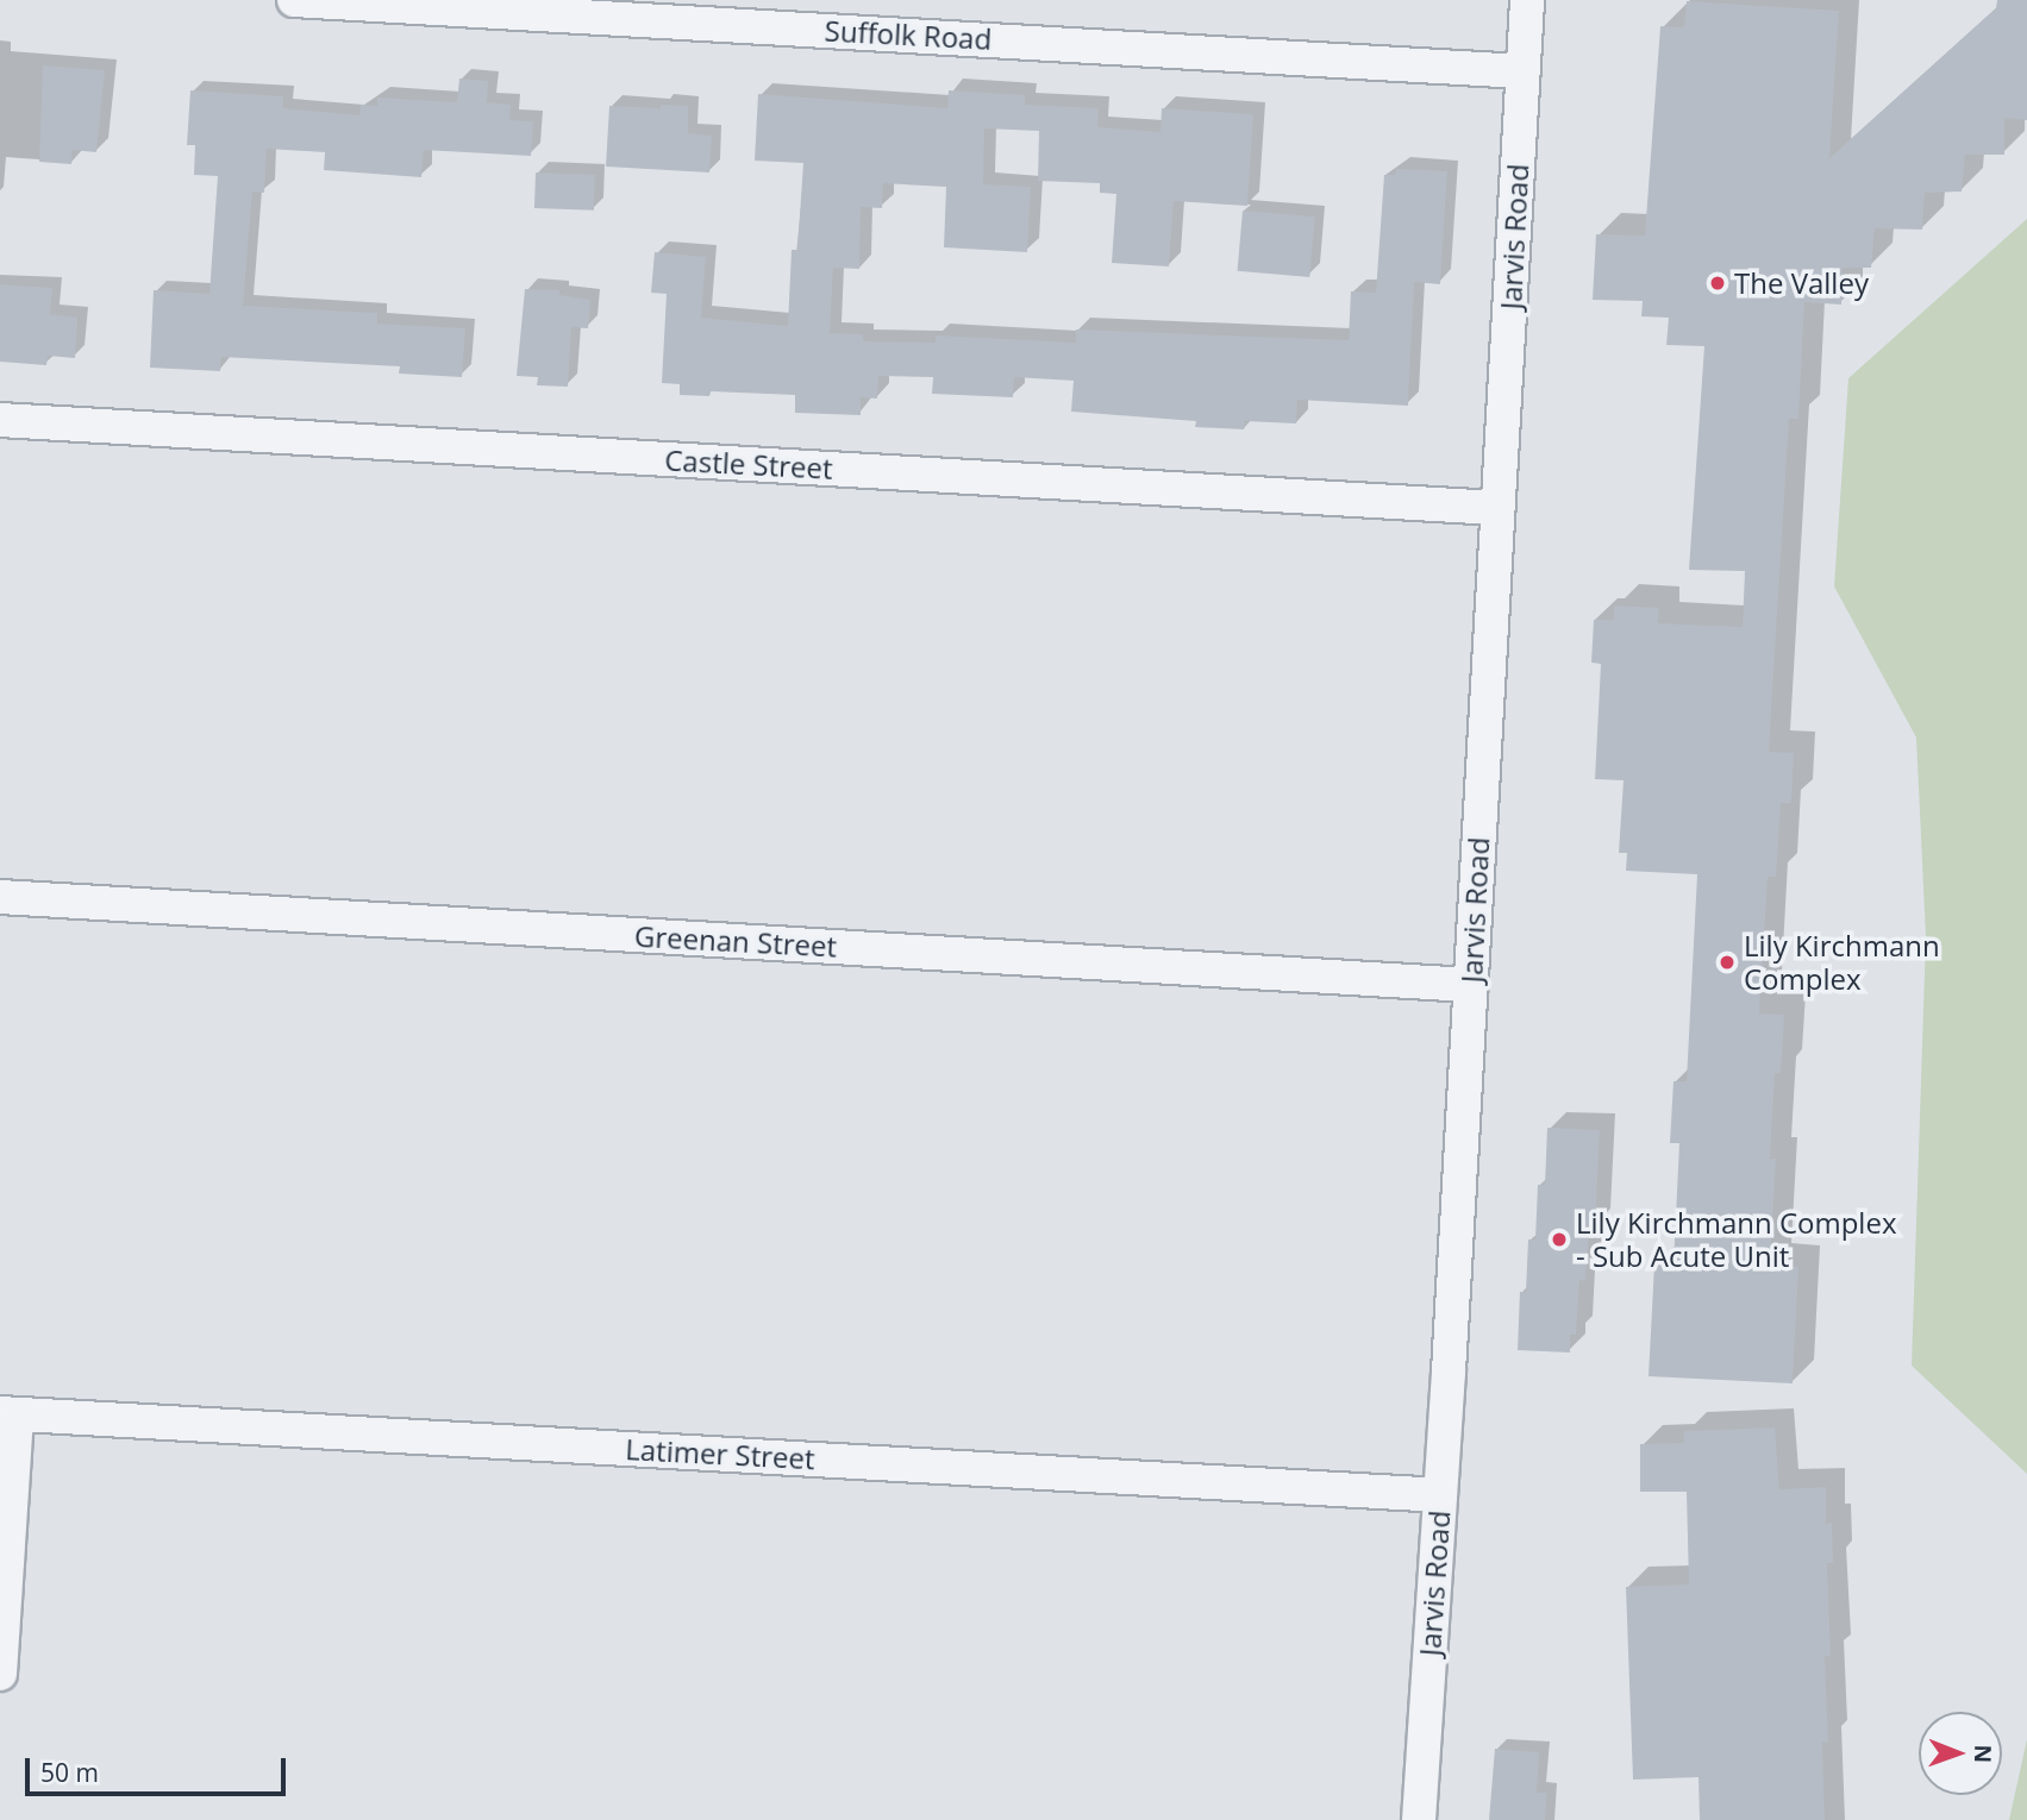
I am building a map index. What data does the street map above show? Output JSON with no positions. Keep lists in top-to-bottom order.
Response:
{
  "streets": {
    "street": [
      "Suffolk Road",
      "Jarvis Road",
      "Castle Street",
      "Greenan Street",
      "Latimer Street"
    ]
  },
  "crossings": [
    ["Suffolk Road", "Jarvis Road"],
    ["Jarvis Road", "Castle Street"],
    ["Jarvis Road", "Greenan Street"],
    ["Jarvis Road", "Latimer Street"]
  ],
  "places": ["The Valley", "Lily Kirchmann Complex", "Lily Kirchmann Complex - Sub Acute Unit"],
  "scale_bar": "50 m",
  "north": "right"
}
